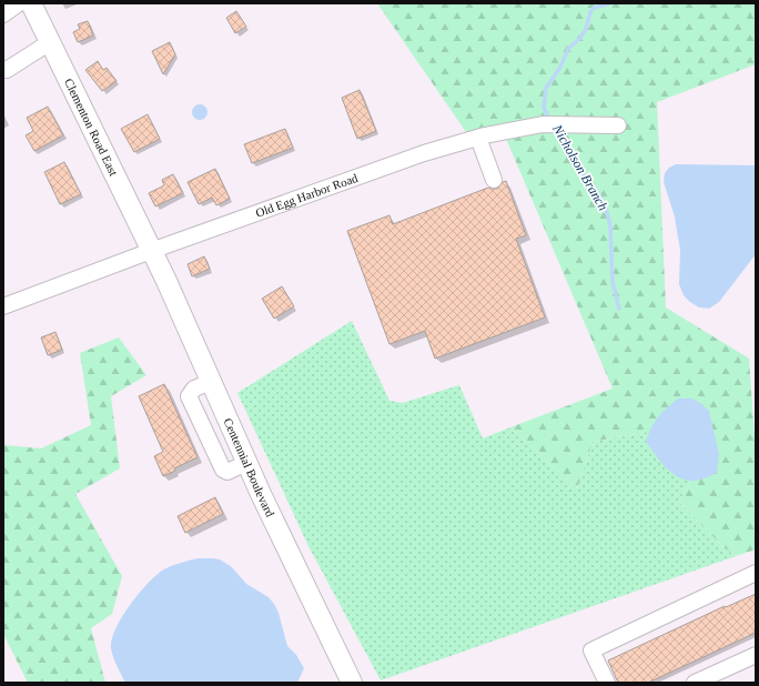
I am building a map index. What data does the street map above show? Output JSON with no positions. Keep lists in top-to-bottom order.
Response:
{
  "streets": {
    "main road": ["Clementon Road East", "Centennial Boulevard"],
    "street": ["Old Egg Harbor Road"]
  },
  "crossings": [
    ["Clementon Road East", "Old Egg Harbor Road"],
    ["Clementon Road East", "Centennial Boulevard"],
    ["Old Egg Harbor Road", "Centennial Boulevard"]
  ],
  "water": ["Nicholson Branch"]
}
